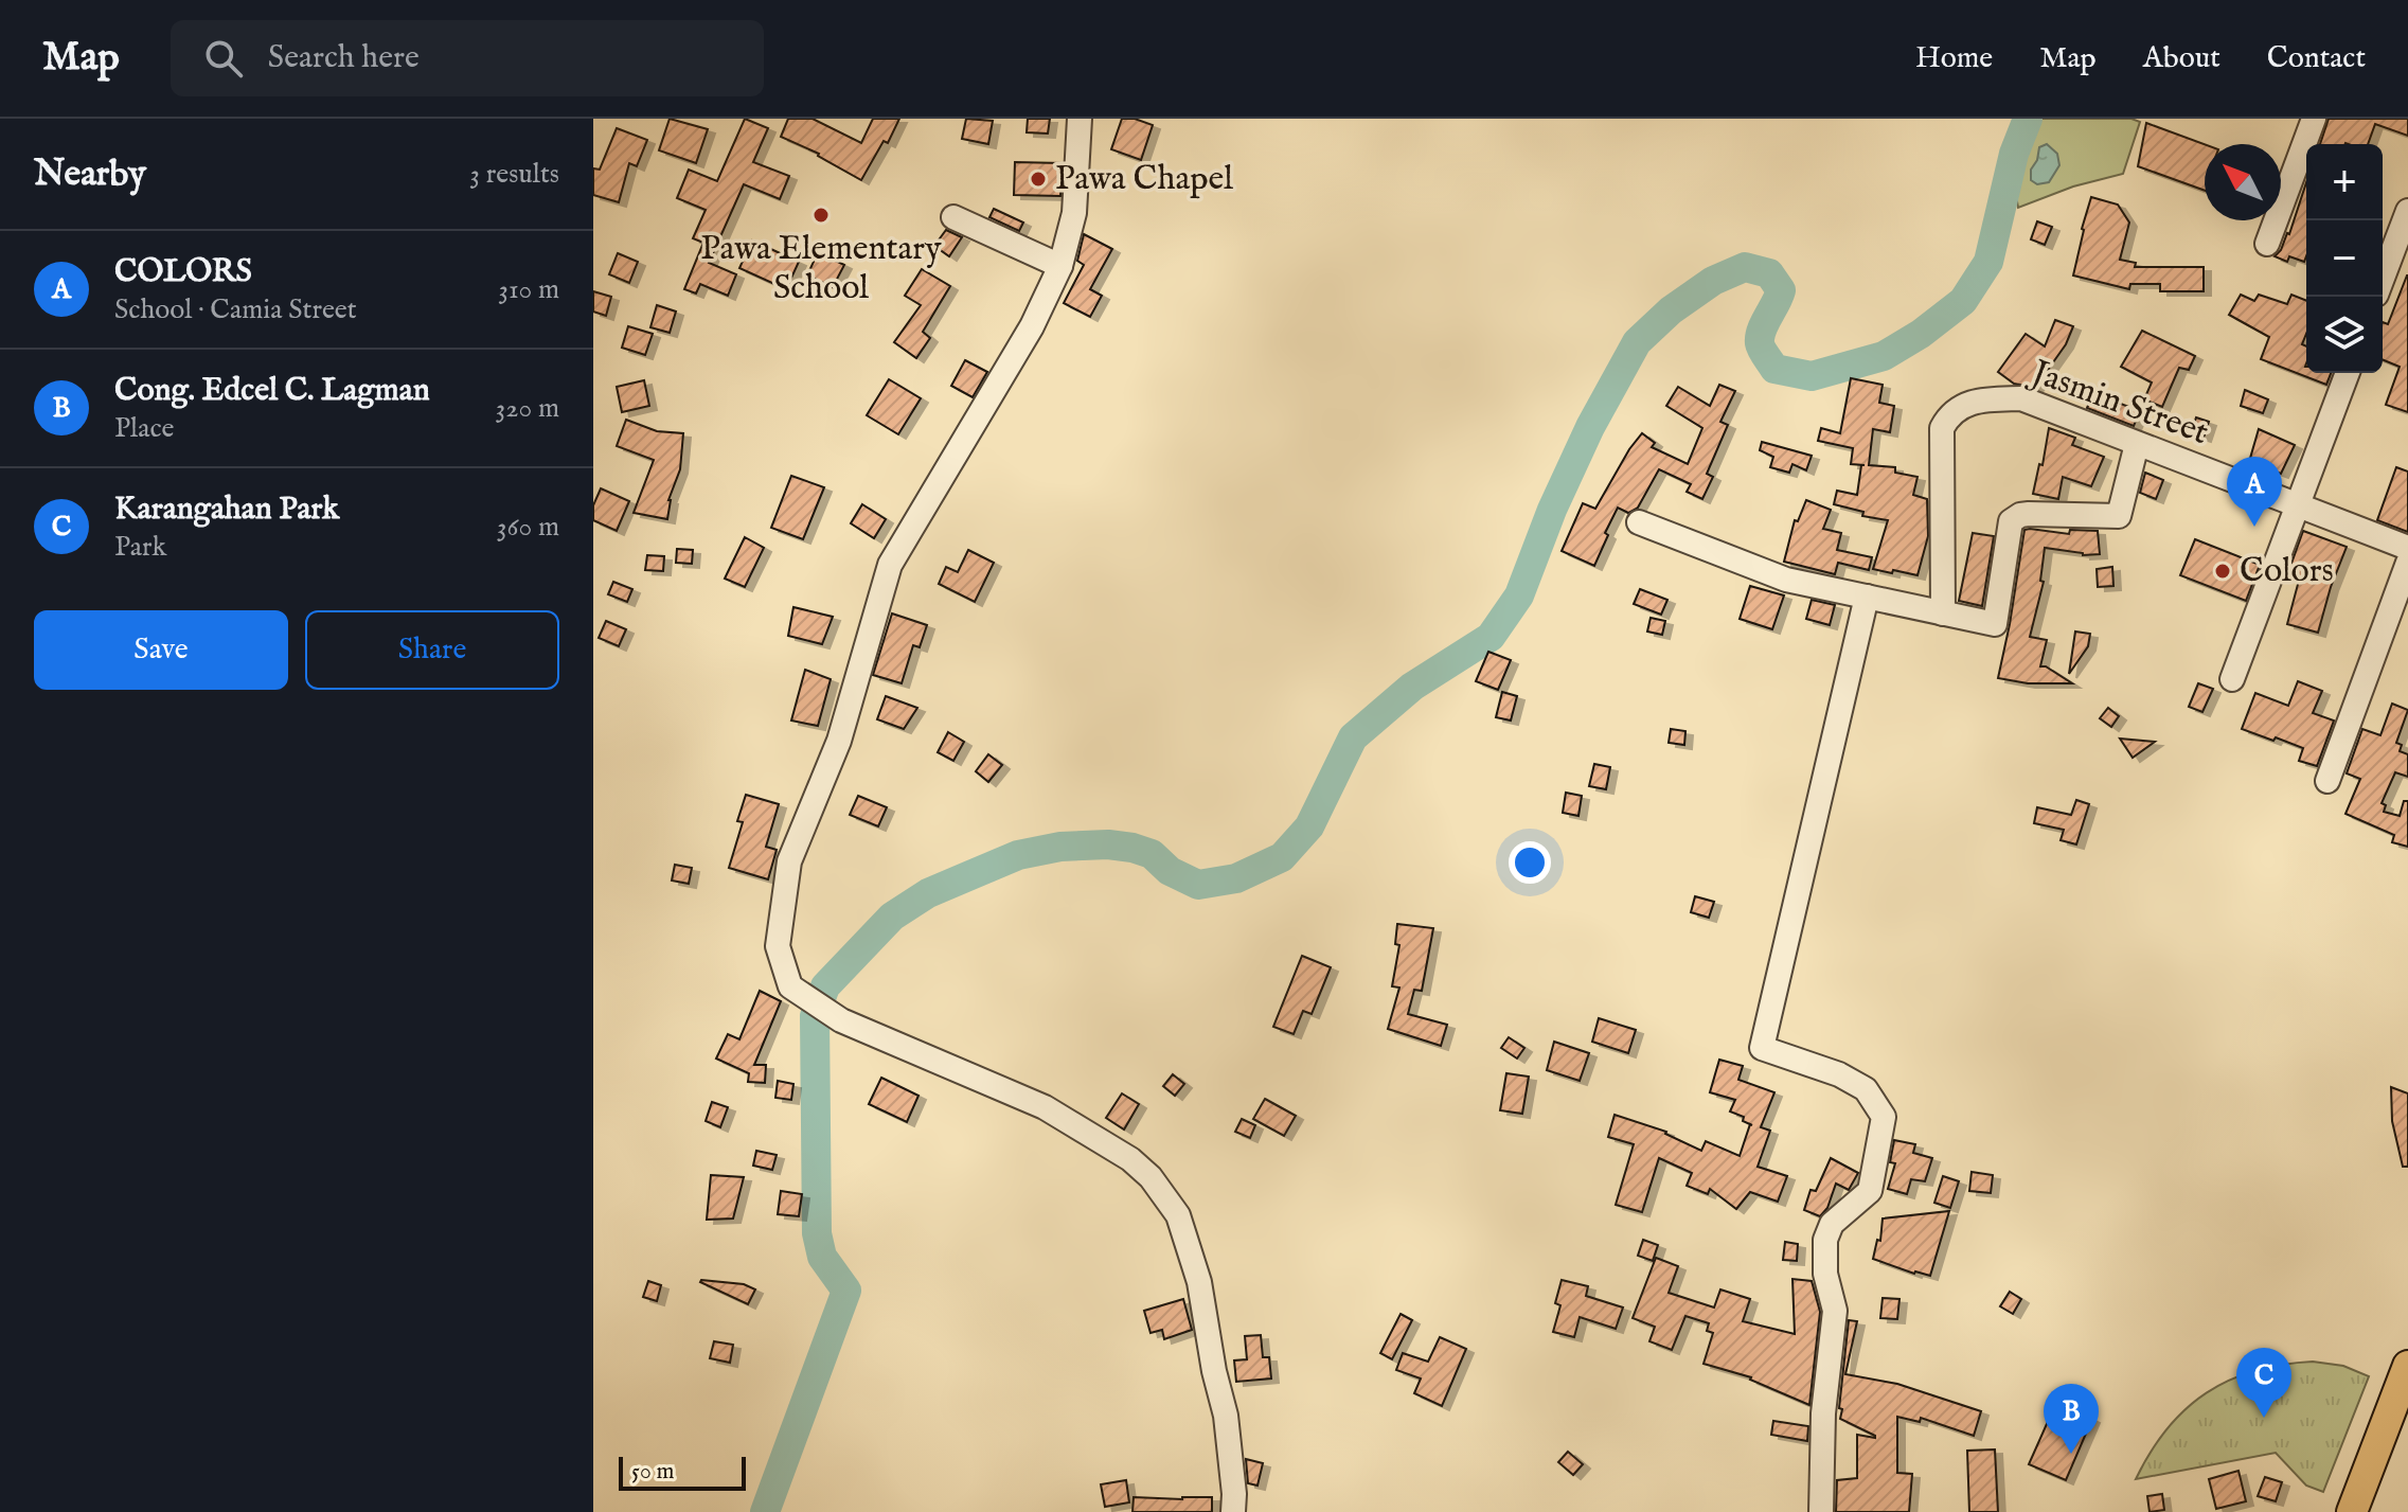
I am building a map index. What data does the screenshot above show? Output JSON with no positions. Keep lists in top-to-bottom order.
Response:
{
  "streets": {
    "street": ["Jasmin Street"]
  },
  "places": ["Pawa Chapel", "Pawa Elementary School", "Colors"],
  "scale_bar": "50 m",
  "north": "top left",
  "page": {
    "header": "Map",
    "search": "Search here",
    "nav": [
      "Home",
      "Map",
      "About",
      "Contact"
    ],
    "heading": ["Nearby", "3 results"],
    "map_buttons": ["+", "−"],
    "list": [
      {
        "mark": "A",
        "name": "COLORS",
        "note": "School · Camia Street",
        "value": "310 m"
      },
      {
        "mark": "B",
        "name": "Cong. Edcel C. Lagman",
        "note": "Place",
        "value": "320 m"
      },
      {
        "mark": "C",
        "name": "Karangahan Park",
        "note": "Park",
        "value": "360 m"
      }
    ],
    "pins": ["A", "C", "B"],
    "buttons": ["Save", "Share"],
    "scale": "50 m"
  }
}
